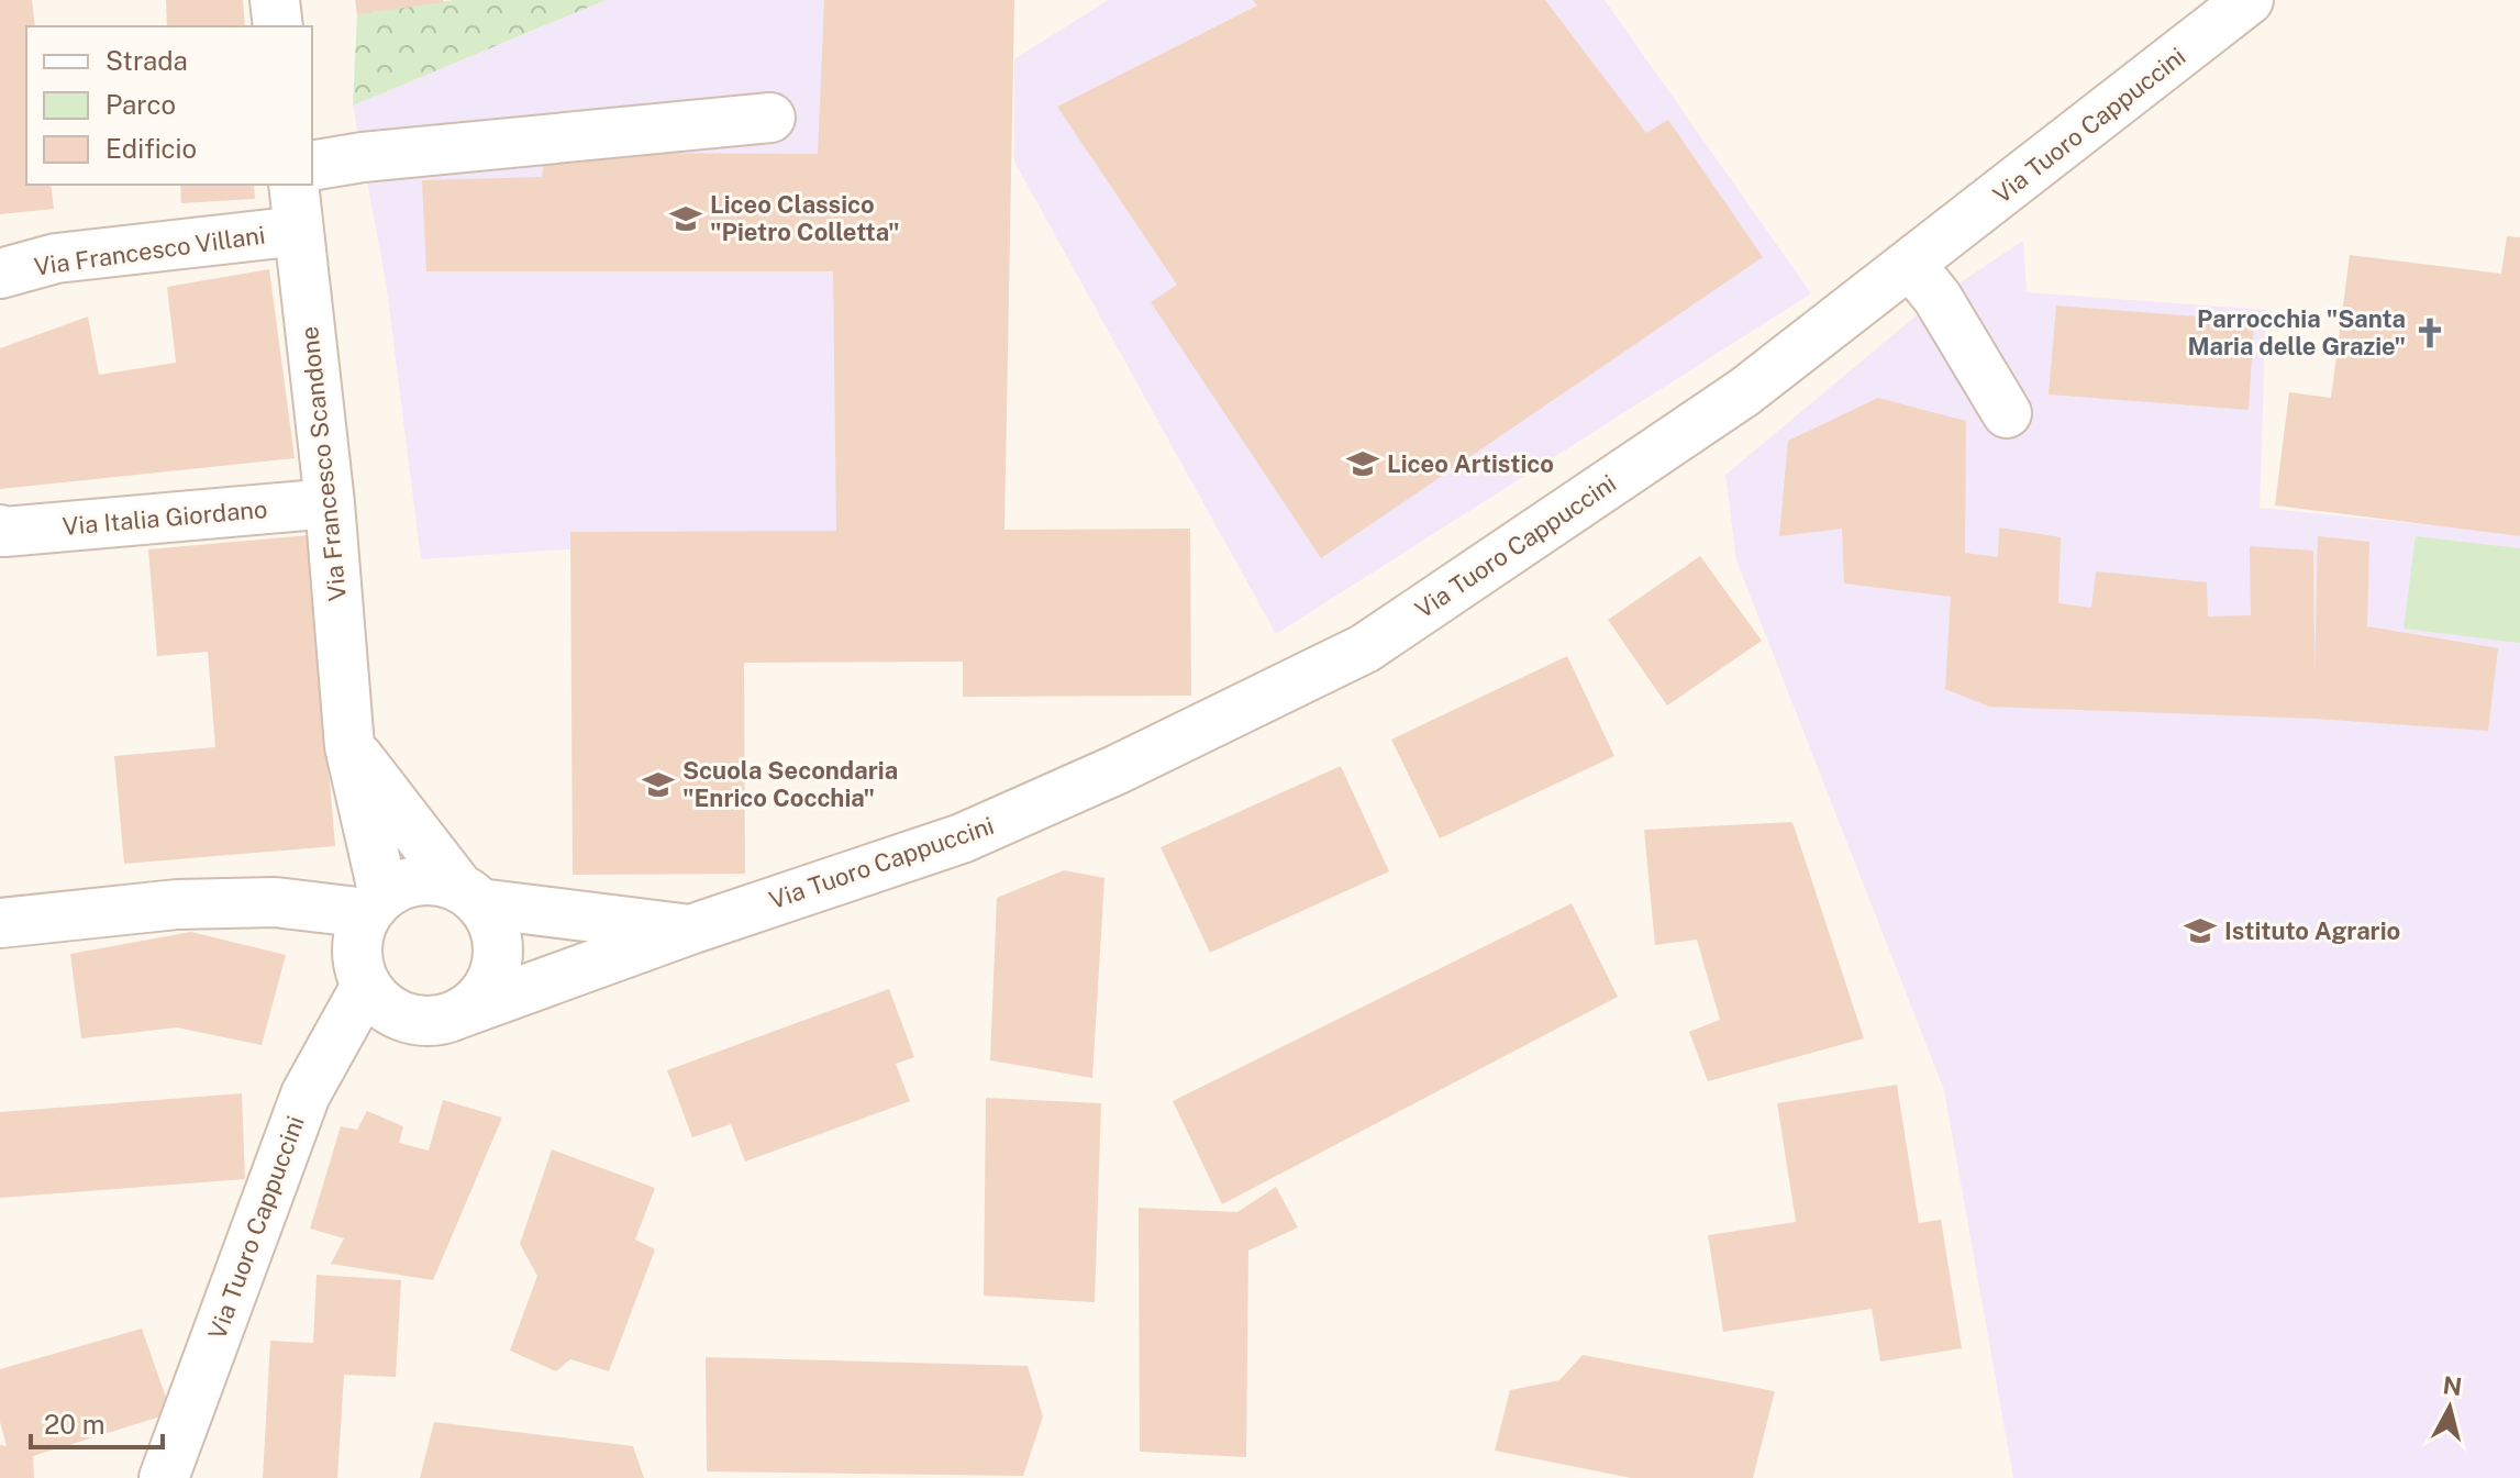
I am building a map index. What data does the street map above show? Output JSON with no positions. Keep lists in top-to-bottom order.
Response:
{
  "streets": {
    "street": [
      "Via Tuoro Cappuccini",
      "Via Francesco Villani",
      "Via Francesco Scandone",
      "Via Italia Giordano"
    ]
  },
  "crossings": [
    ["Via Tuoro Cappuccini", "Via Francesco Scandone"],
    ["Via Francesco Villani", "Via Francesco Scandone"],
    ["Via Francesco Scandone", "Via Italia Giordano"]
  ],
  "places": {
    "school or university": [
      "Liceo Classico \"Pietro Colletta\"",
      "Liceo Artistico",
      "Scuola Secondaria \"Enrico Cocchia\"",
      "Istituto Agrario"
    ],
    "church": ["Parrocchia \"Santa Maria delle Grazie\""]
  },
  "legend": ["Strada", "Parco", "Edificio"],
  "scale_bar": "20 m",
  "north": "top"
}
